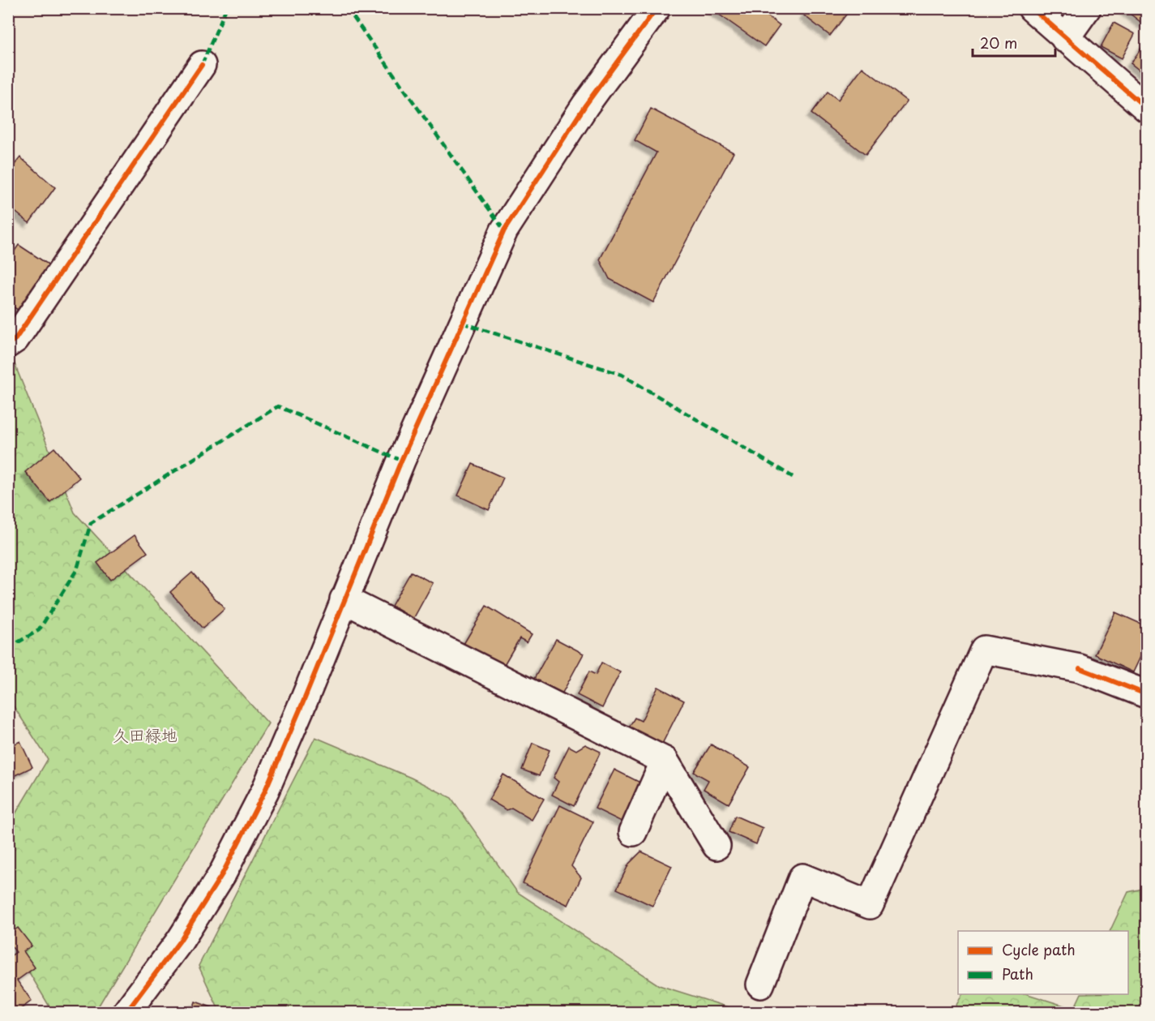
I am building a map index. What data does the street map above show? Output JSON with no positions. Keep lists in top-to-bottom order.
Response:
{
  "parks": ["久田緑地"],
  "legend": ["Cycle path", "Path"],
  "scale_bar": "20 m"
}
